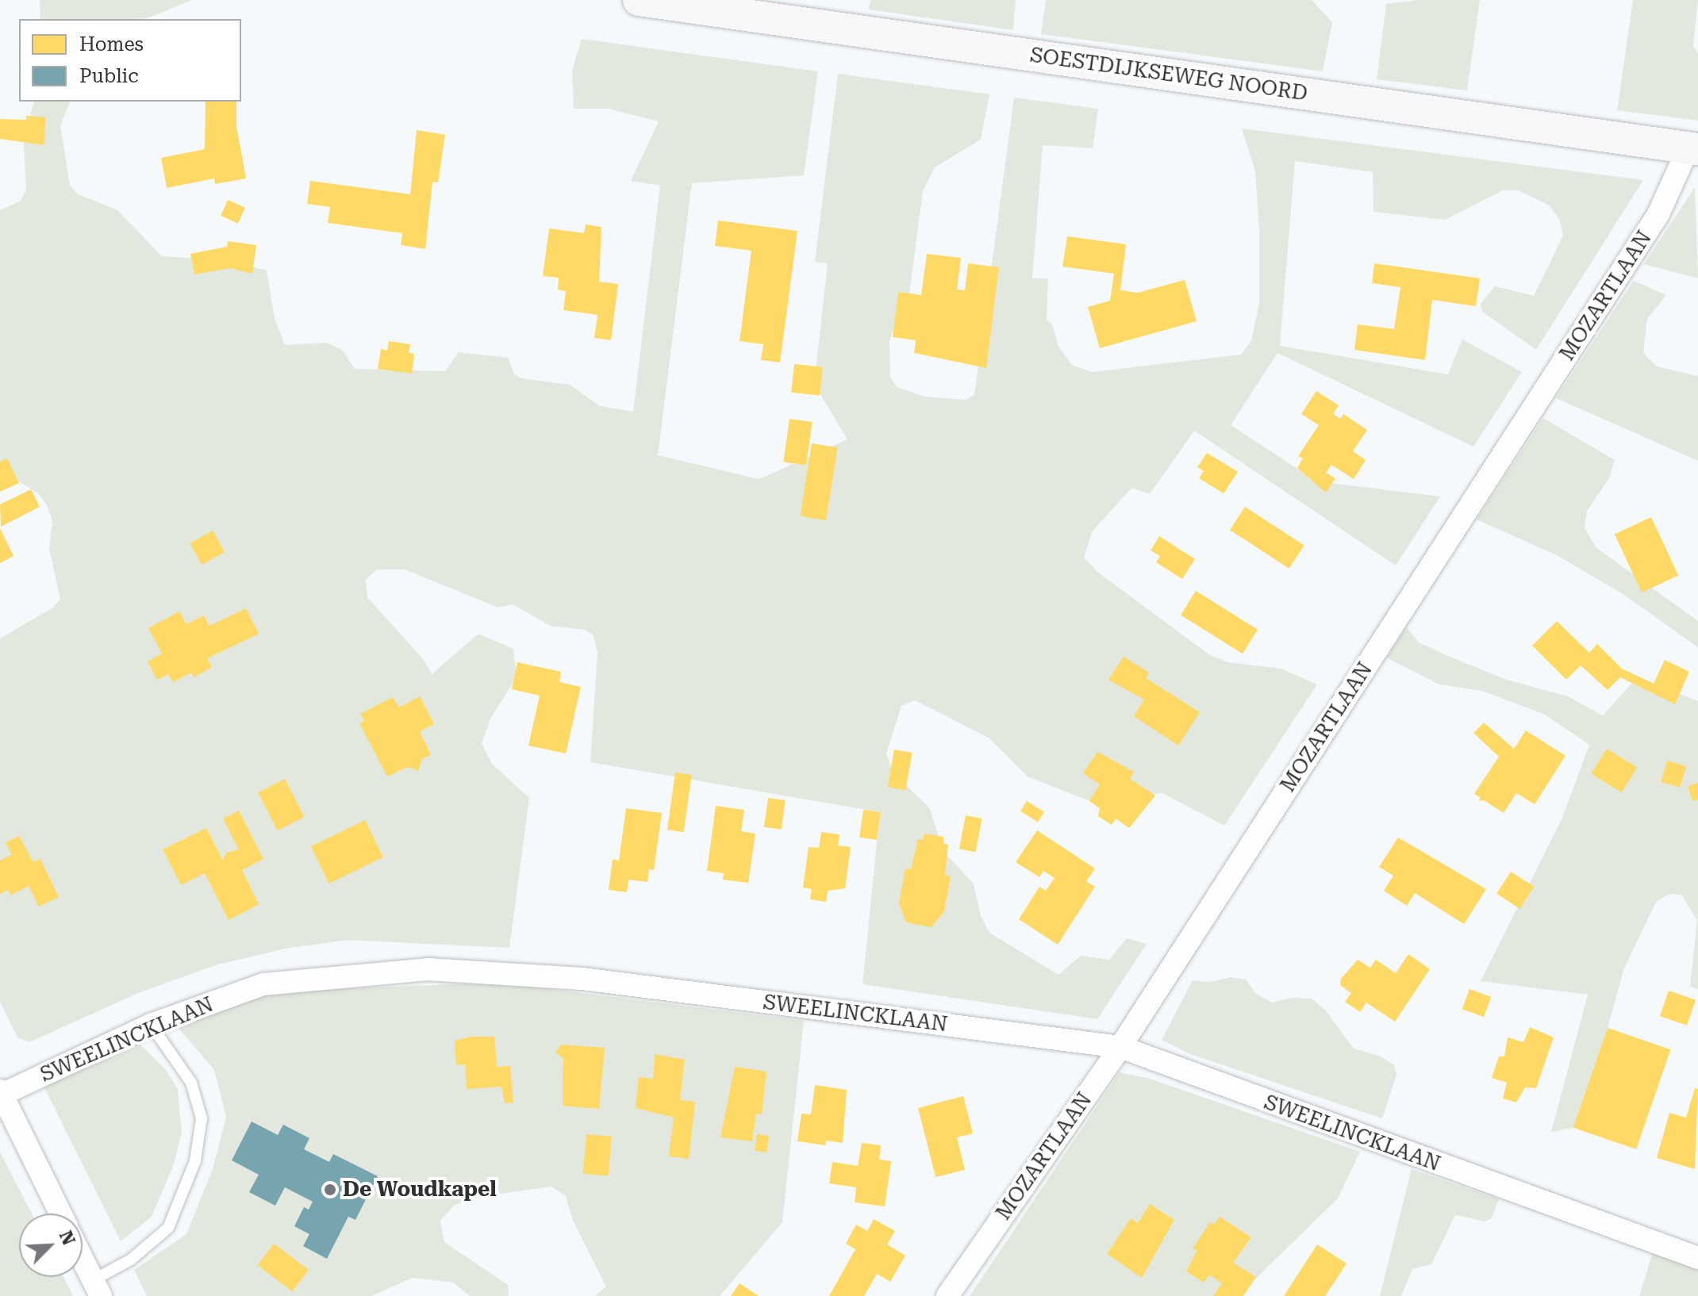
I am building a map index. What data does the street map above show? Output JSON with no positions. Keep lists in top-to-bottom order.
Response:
{
  "streets": {
    "main road": ["SOESTDIJKSEWEG NOORD"],
    "street": ["MOZARTLAAN", "SWEELINCKLAAN"]
  },
  "crossings": [
    ["SOESTDIJKSEWEG NOORD", "MOZARTLAAN"],
    ["MOZARTLAAN", "SWEELINCKLAAN"]
  ],
  "places": ["De Woudkapel"],
  "legend": ["Homes", "Public"],
  "north": "top right"
}
